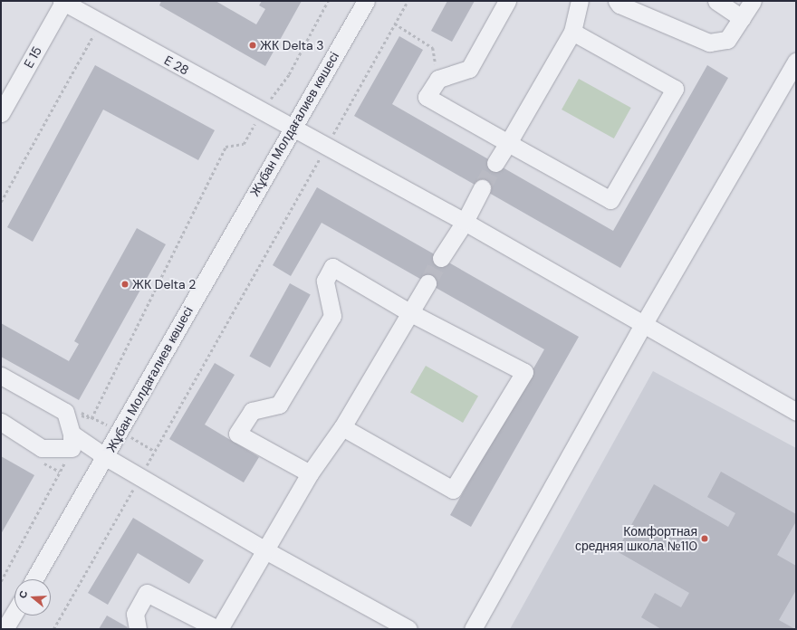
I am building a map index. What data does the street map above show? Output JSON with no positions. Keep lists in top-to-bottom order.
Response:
{
  "streets": {
    "street": ["E 15", "E 28", "Жұбан Молдағалиев көшесі"]
  },
  "crossings": [
    ["E 15", "E 28"],
    ["E 28", "Жұбан Молдағалиев көшесі"]
  ],
  "places": ["ЖК Delta 3", "ЖК Delta 2", "Комфортная средняя школа №110"],
  "north": "left"
}
